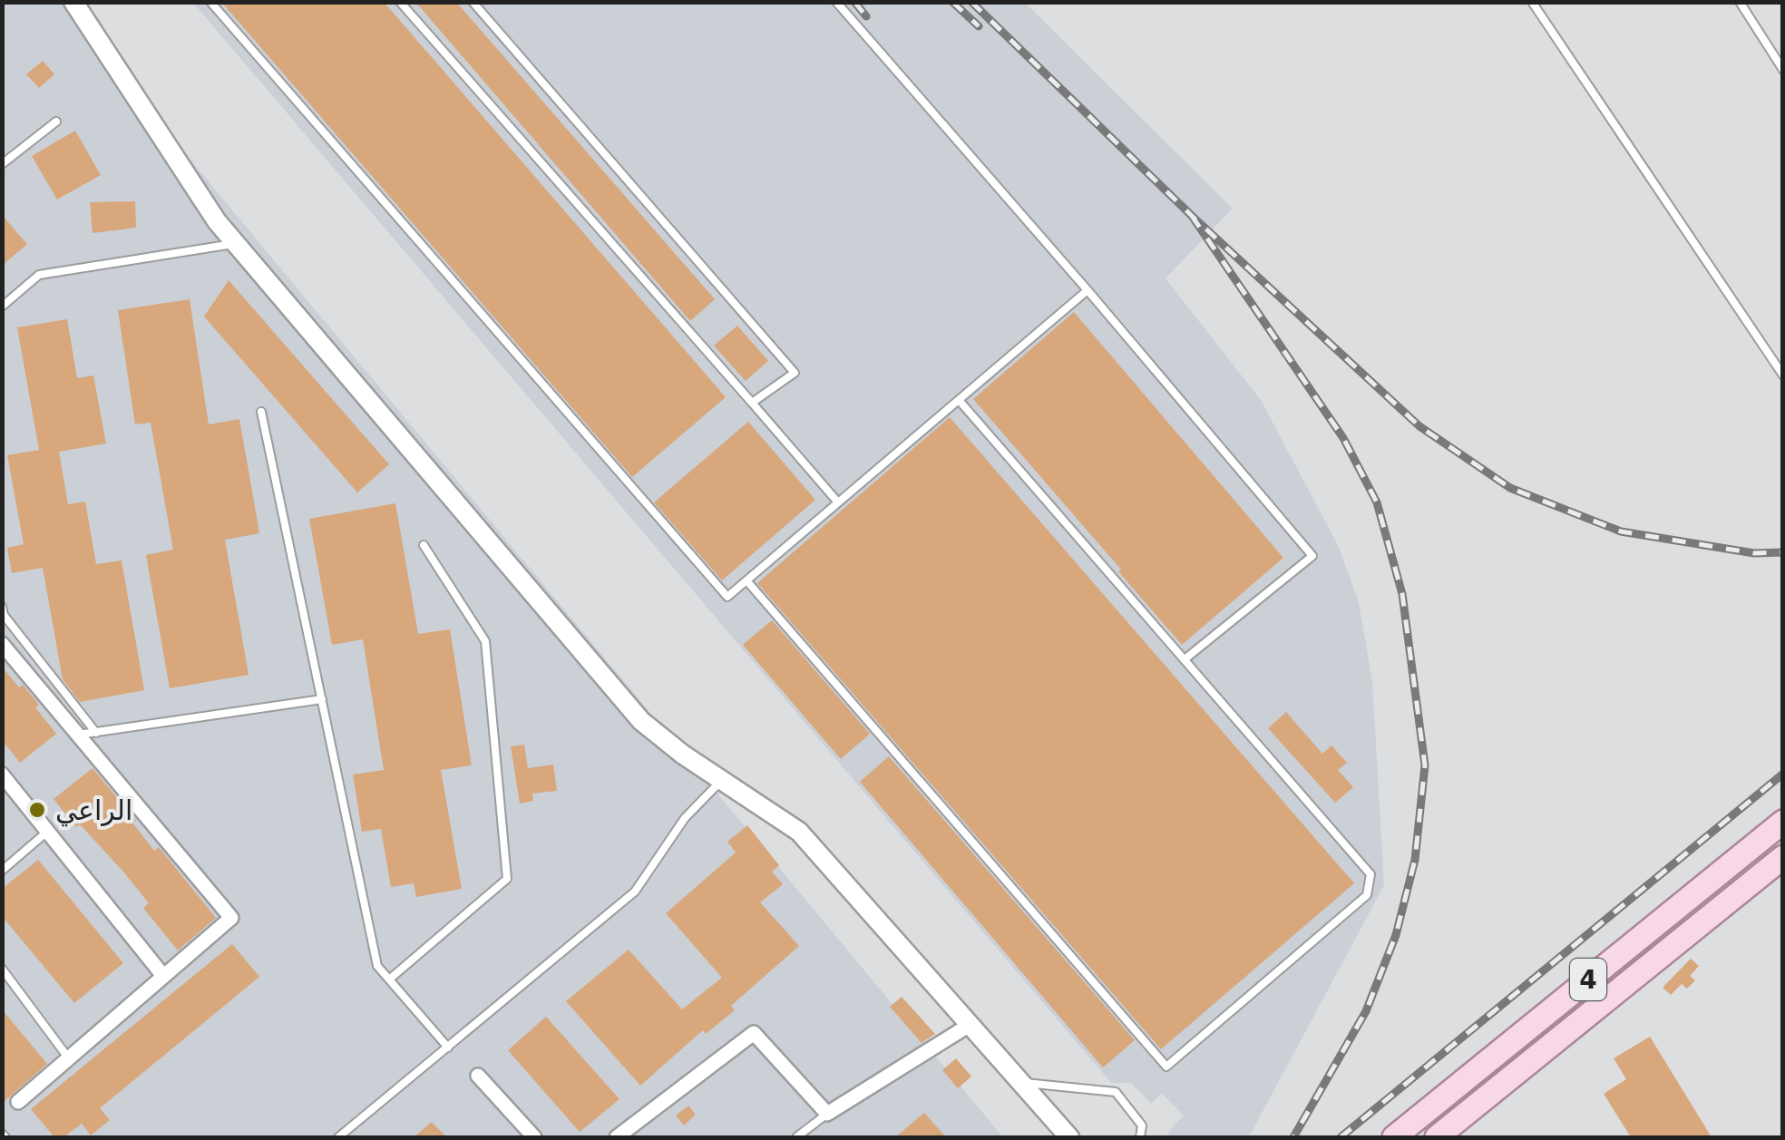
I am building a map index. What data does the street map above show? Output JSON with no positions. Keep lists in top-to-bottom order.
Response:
{
  "streets": {
    "main road": ["4"]
  },
  "places": ["الراعي"]
}
